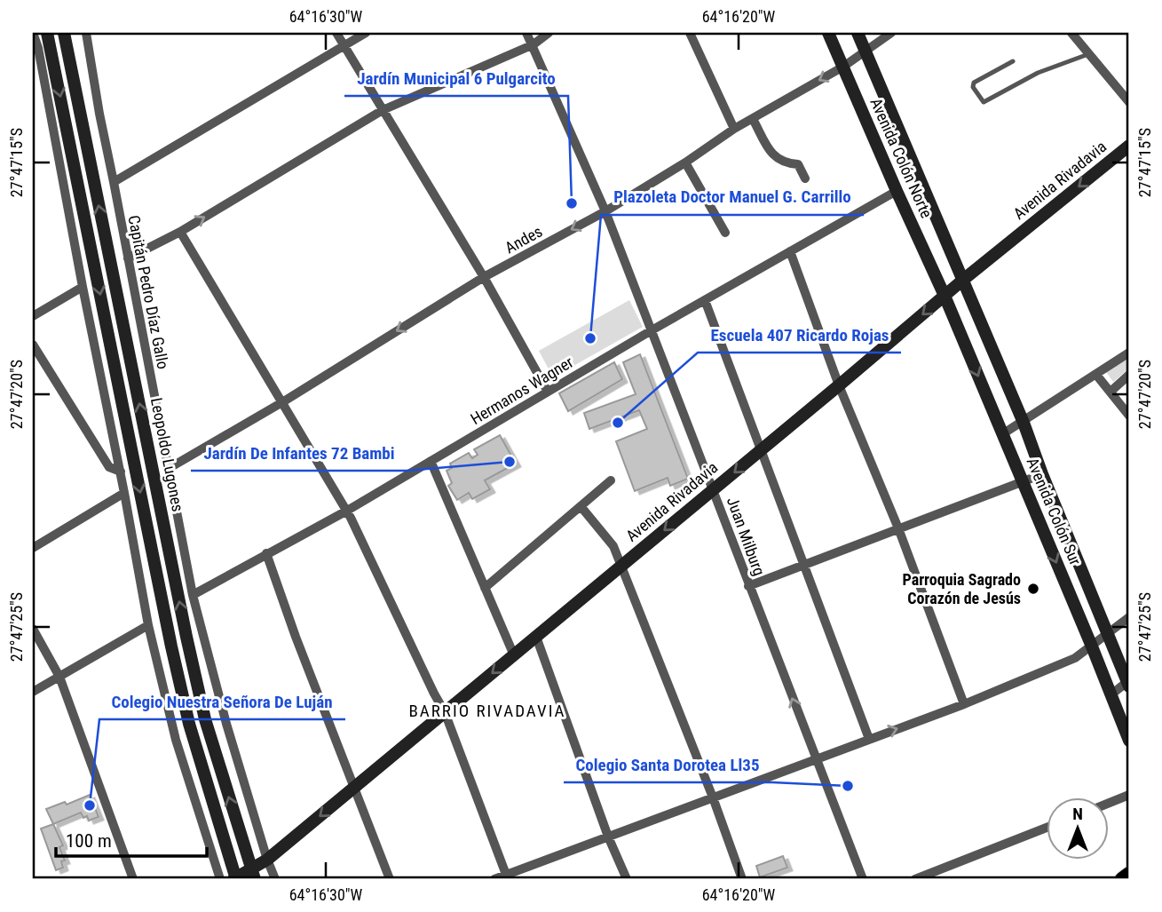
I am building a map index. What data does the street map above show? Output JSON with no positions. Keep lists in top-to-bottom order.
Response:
{
  "streets": {
    "main road": [
      "Avenida Colón Norte",
      "Avenida Rivadavia",
      "Leopoldo Lugones",
      "Avenida Colón Sur"
    ],
    "street": [
      "Andes",
      "Capitán Pedro Díaz Gallo",
      "Hermanos Wagner",
      "Juan Milburg"
    ]
  },
  "crossings": [
    ["Avenida Colón Norte", "Avenida Rivadavia"],
    ["Avenida Colón Norte", "Andes"],
    ["Avenida Colón Norte", "Hermanos Wagner"],
    ["Avenida Colón Norte", "Avenida Colón Sur"],
    ["Avenida Rivadavia", "Capitán Pedro Díaz Gallo"],
    ["Avenida Rivadavia", "Leopoldo Lugones"],
    ["Avenida Rivadavia", "Avenida Colón Sur"],
    ["Avenida Rivadavia", "Juan Milburg"],
    ["Andes", "Capitán Pedro Díaz Gallo"],
    ["Andes", "Juan Milburg"],
    ["Capitán Pedro Díaz Gallo", "Hermanos Wagner"],
    ["Hermanos Wagner", "Juan Milburg"]
  ],
  "one_way": ["Avenida Rivadavia", "Andes"],
  "districts": ["BARRIO RIVADAVIA"],
  "places": [
    "Jardín Municipal 6 Pulgarcito",
    "Plazoleta Doctor Manuel G. Carrillo",
    "Escuela 407 Ricardo Rojas",
    "Jardín De Infantes 72 Bambi",
    "Parroquia Sagrado Corazón de Jesús",
    "Colegio Santa Dorotea Ll35",
    "Colegio Nuestra Señora De Luján"
  ],
  "scale_bar": "100 m",
  "north": "top",
  "coordinates": [
    "64°16'30\"W",
    "64°16'20\"W",
    "27°47'15\"S",
    "27°47'20\"S",
    "27°47'25\"S"
  ]
}
